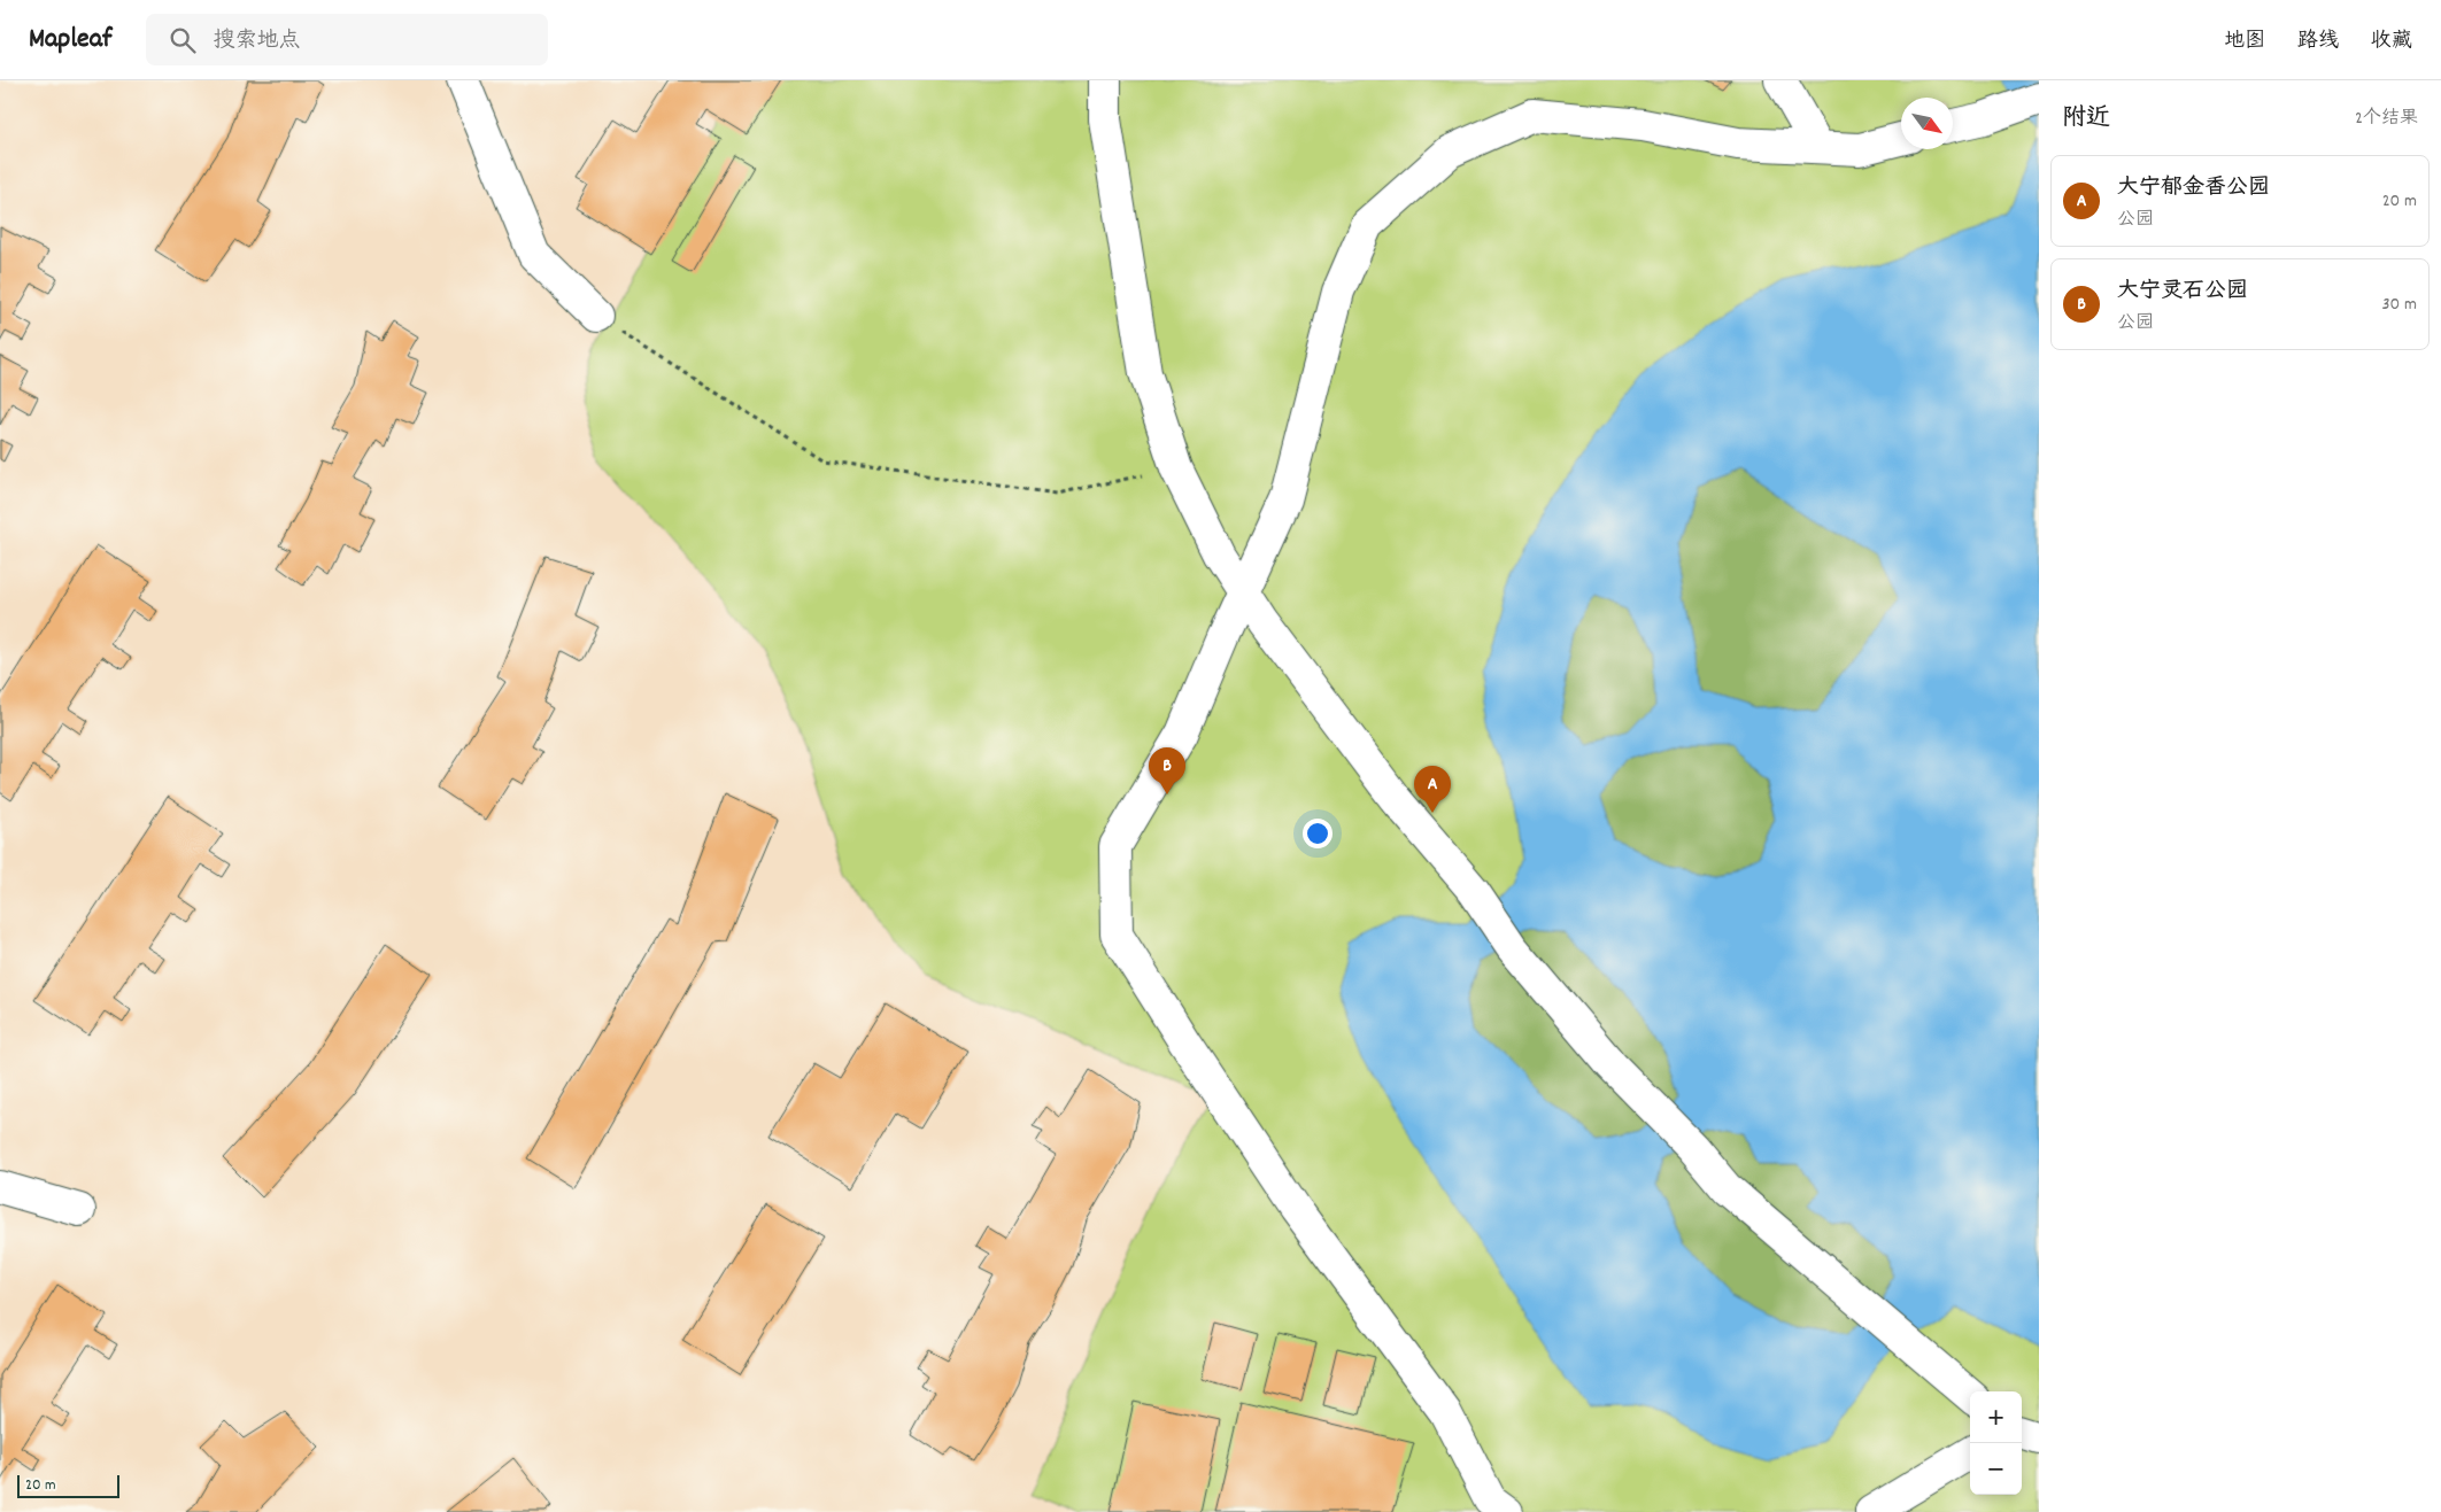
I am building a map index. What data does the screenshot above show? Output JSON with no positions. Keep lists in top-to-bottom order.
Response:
{
  "scale_bar": "20 m",
  "north": "bottom right",
  "page": {
    "header": "Mapleaf",
    "search": "搜索地点",
    "nav": ["地图", "路线", "收藏"],
    "heading": ["附近", "2个结果"],
    "list": [
      {
        "mark": "A",
        "name": "大宁郁金香公园",
        "note": "公园",
        "value": "20 m"
      },
      {
        "mark": "B",
        "name": "大宁灵石公园",
        "note": "公园",
        "value": "30 m"
      }
    ],
    "pins": ["B", "A"],
    "map_buttons": ["+", "−"],
    "scale": "20 m"
  }
}
